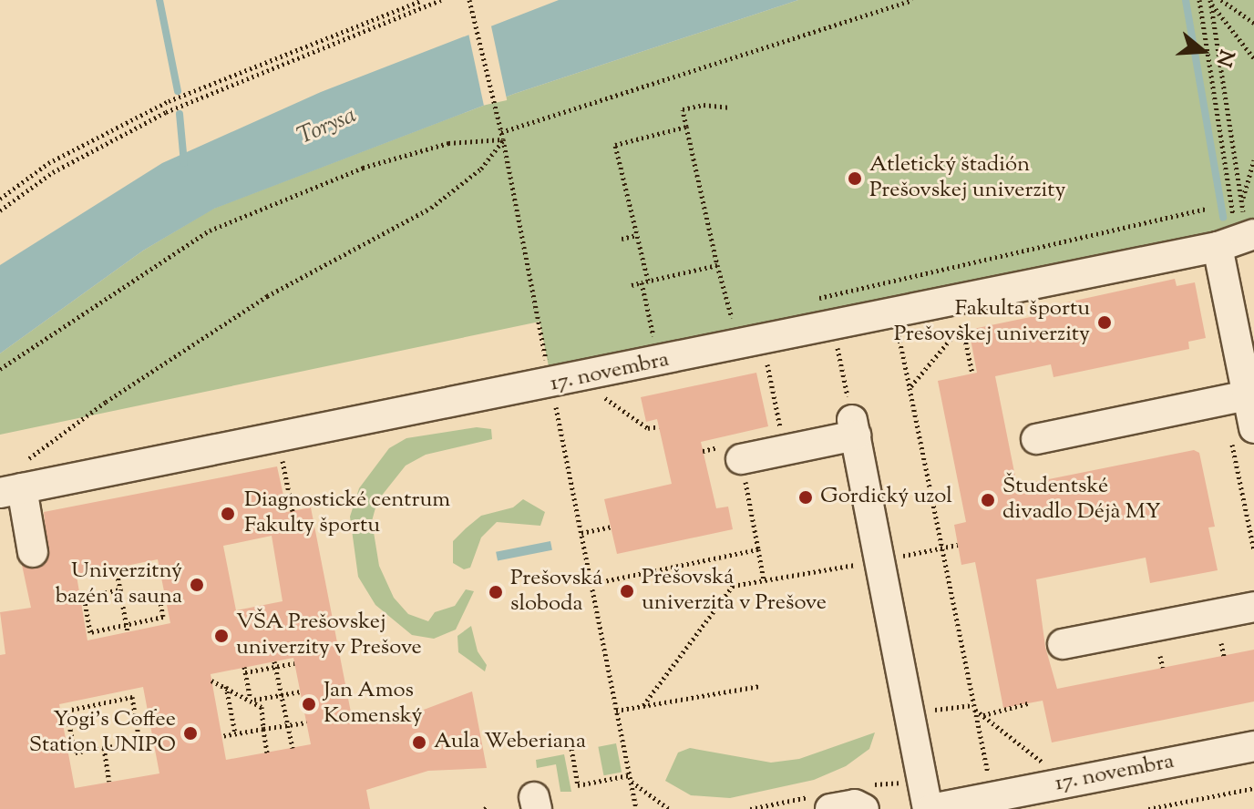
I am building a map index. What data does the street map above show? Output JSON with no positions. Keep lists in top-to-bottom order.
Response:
{
  "streets": {
    "street": ["17. novembra"]
  },
  "water": ["Torysa"],
  "places": [
    "Atletický štadión Prešovskej univerzity",
    "Fakulta športu Prešovskej univerzity",
    "Gordický uzol",
    "Študentské divadlo Déjà MY",
    "Diagnostické centrum Fakulty športu",
    "Univerzitný bazén a sauna",
    "Prešovská univerzita v Prešove",
    "Prešovská sloboda",
    "VŠA Prešovskej univerzity v Prešove",
    "Jan Amos Komenský",
    "Yogi's Coffee Station UNIPO",
    "Aula Weberiana"
  ],
  "north": "right"
}
